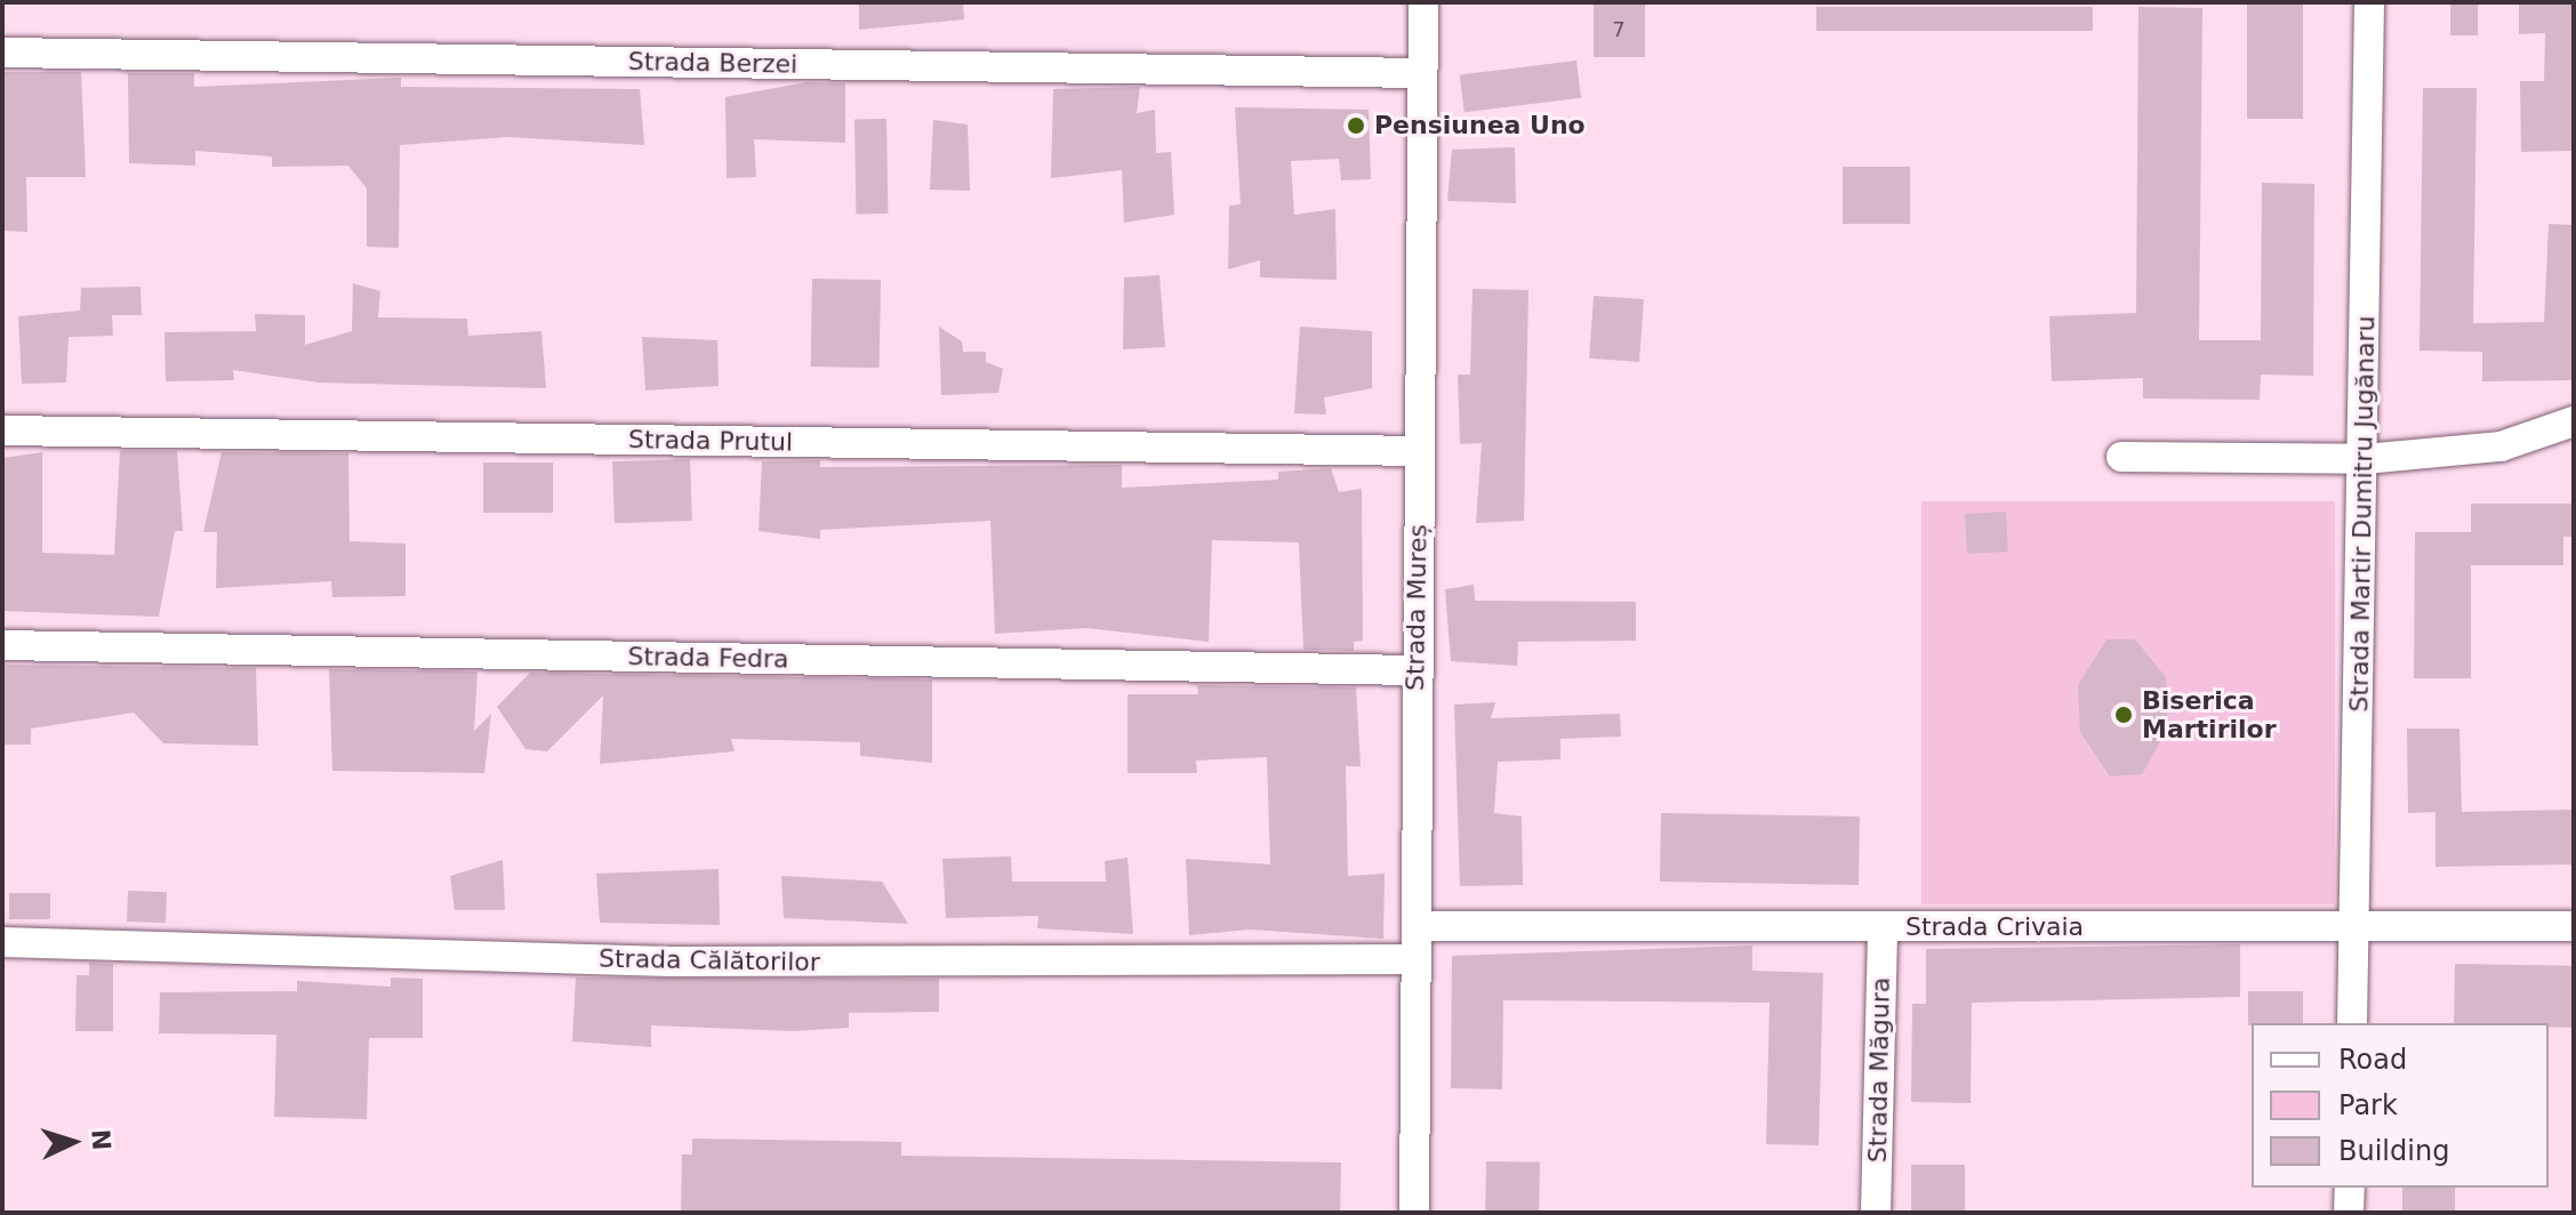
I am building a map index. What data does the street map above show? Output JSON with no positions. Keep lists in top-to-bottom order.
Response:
{
  "streets": {
    "street": [
      "Strada Berzei",
      "Strada Prutul",
      "Strada Martir Dumitru Jugănaru",
      "Strada Mureș",
      "Strada Fedra",
      "Strada Crivaia",
      "Strada Călătorilor",
      "Strada Măgura"
    ]
  },
  "crossings": [
    ["Strada Berzei", "Strada Mureș"],
    ["Strada Prutul", "Strada Mureș"],
    ["Strada Martir Dumitru Jugănaru", "Strada Crivaia"],
    ["Strada Mureș", "Strada Fedra"],
    ["Strada Mureș", "Strada Crivaia"],
    ["Strada Mureș", "Strada Călătorilor"],
    ["Strada Crivaia", "Strada Măgura"]
  ],
  "places": ["Pensiunea Uno", "Biserica Martirilor"],
  "house_numbers": ["7"],
  "legend": ["Road", "Park", "Building"],
  "north": "right"
}
